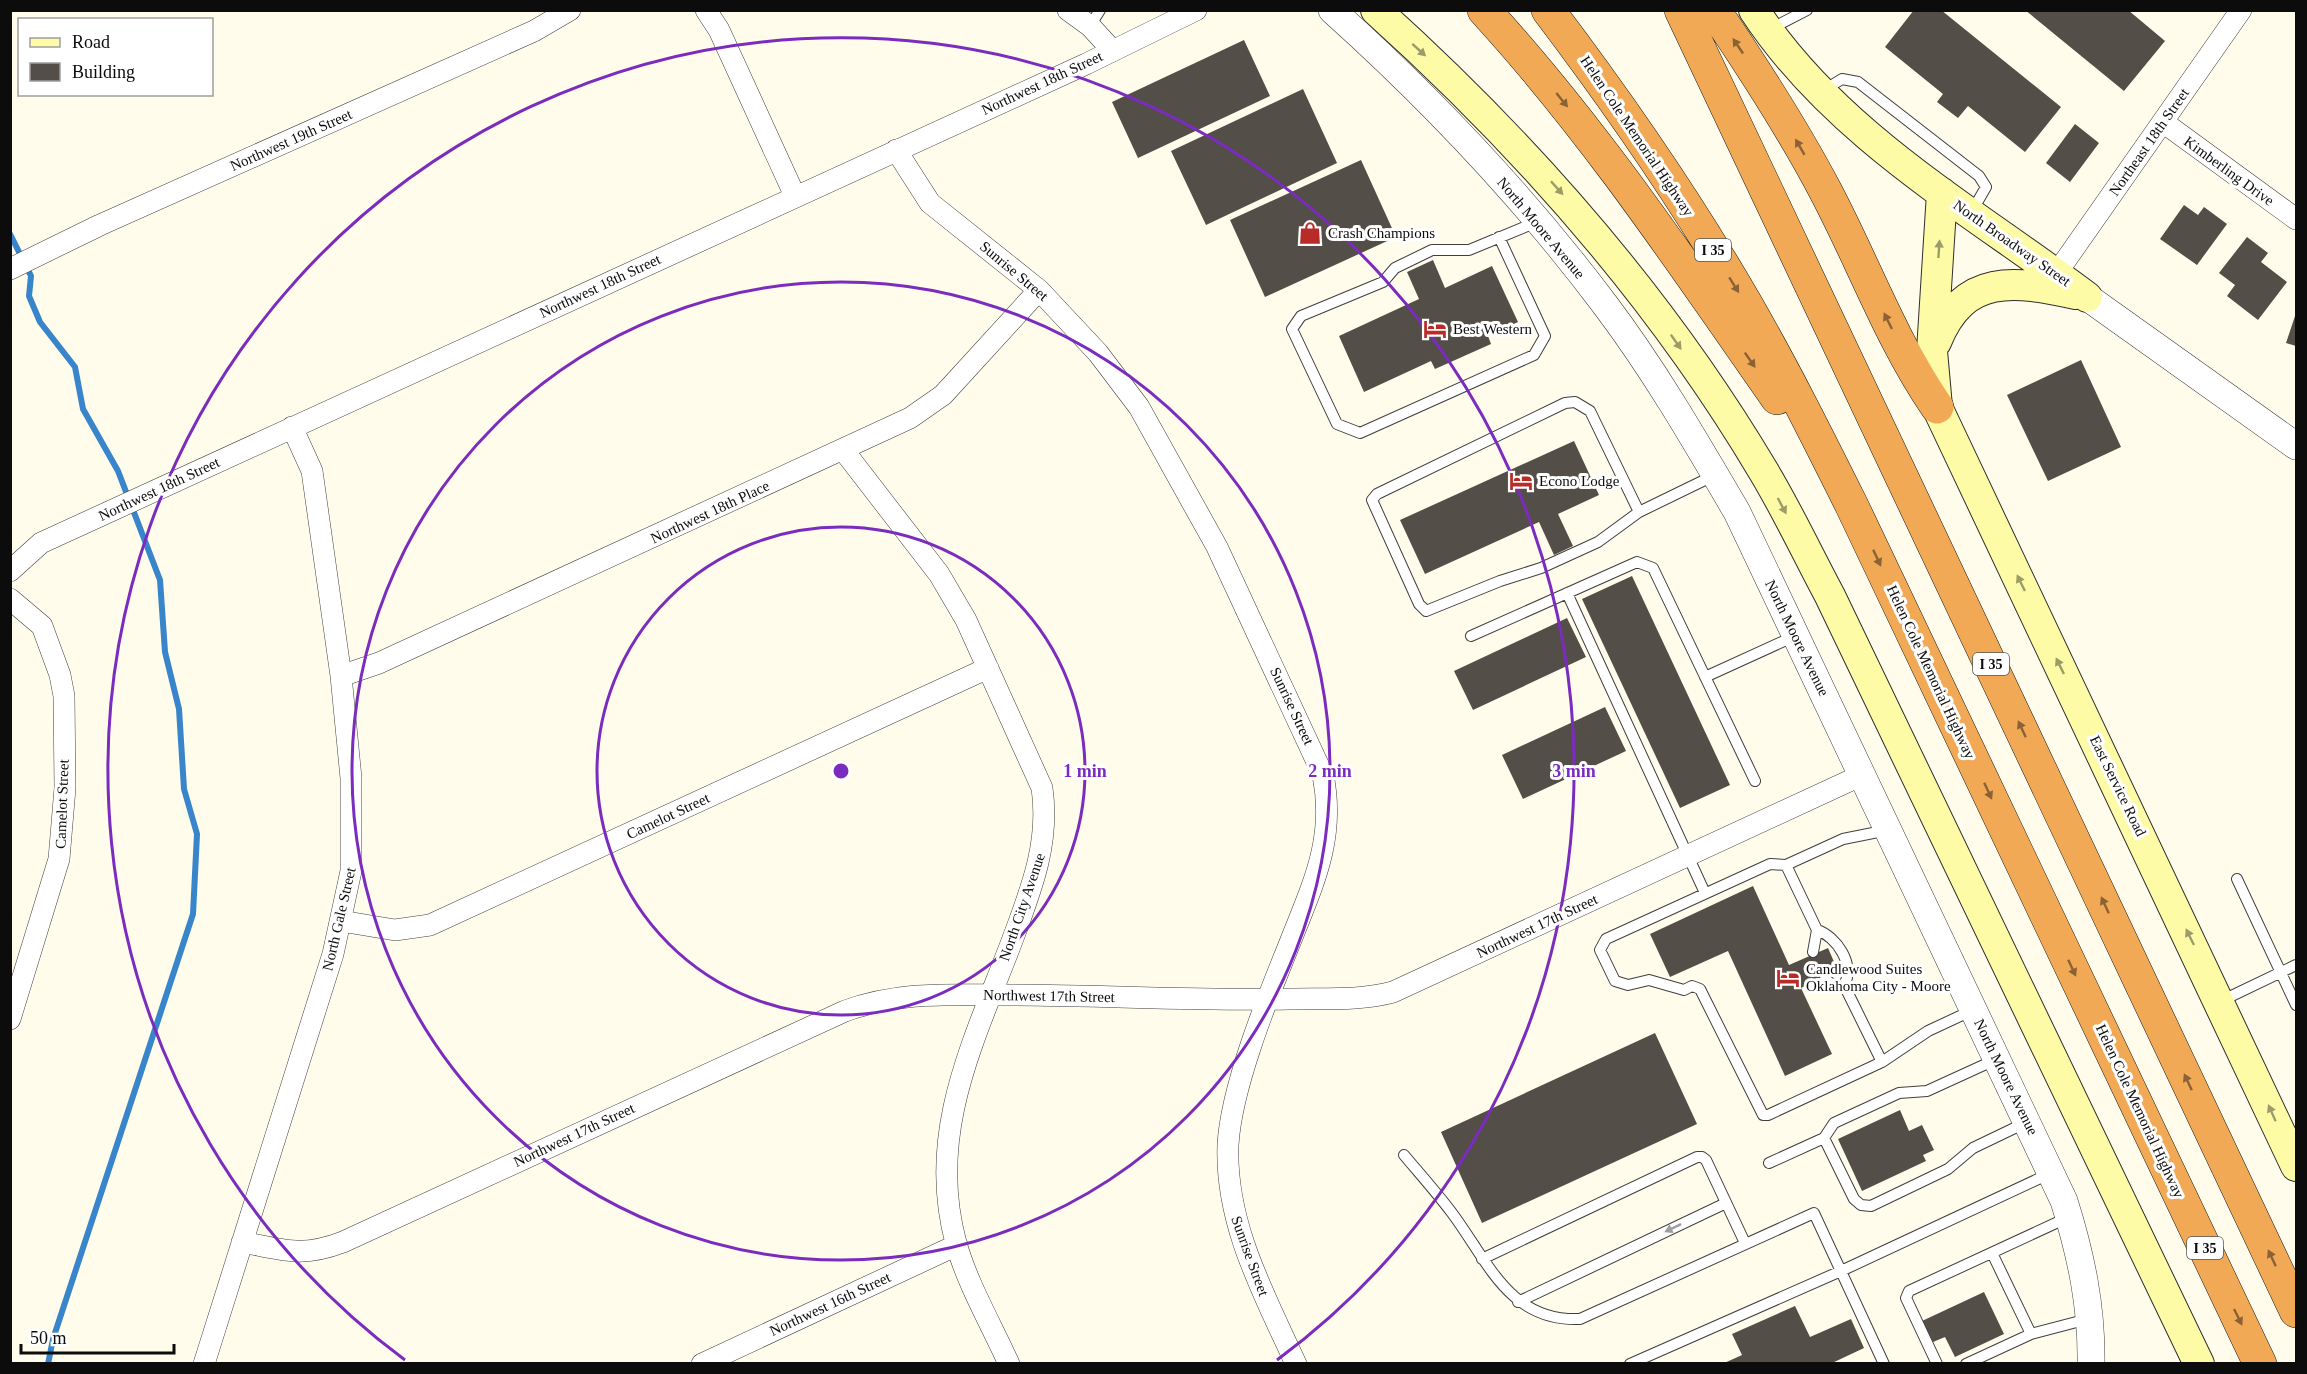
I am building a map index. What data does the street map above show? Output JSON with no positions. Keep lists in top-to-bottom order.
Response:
{
  "streets": {
    "highway": ["Helen Cole Memorial Highway", "I 35"],
    "main road": ["North Broadway Street", "East Service Road"],
    "street": [
      "Northwest 18th Street",
      "Northwest 19th Street",
      "Northeast 18th Street",
      "Kimberling Drive",
      "North Moore Avenue",
      "Sunrise Street",
      "Northwest 18th Place",
      "Camelot Street",
      "North City Avenue",
      "North Gale Street",
      "Northwest 17th Street",
      "Northwest 16th Street"
    ]
  },
  "crossings": [
    ["Northwest 18th Street", "Sunrise Street"],
    ["Northwest 18th Street", "North Gale Street"],
    ["Northeast 18th Street", "Kimberling Drive"],
    ["Northeast 18th Street", "North Broadway Street"],
    ["North Moore Avenue", "Northwest 17th Street"],
    ["Sunrise Street", "Northwest 18th Place"],
    ["Sunrise Street", "Northwest 17th Street"],
    ["Northwest 18th Place", "North City Avenue"],
    ["Northwest 18th Place", "North Gale Street"],
    ["Camelot Street", "North City Avenue"],
    ["Camelot Street", "North Gale Street"],
    ["North City Avenue", "Northwest 17th Street"],
    ["North City Avenue", "Northwest 16th Street"],
    ["North Gale Street", "Northwest 17th Street"]
  ],
  "places": {
    "shop": ["Crash Champions"],
    "hotel": ["Best Western", "Econo Lodge", "Candlewood Suites Oklahoma City - Moore"]
  },
  "legend": ["Road", "Building"],
  "scale_bar": "50 m",
  "rings": ["1 min", "2 min", "3 min"]
}
